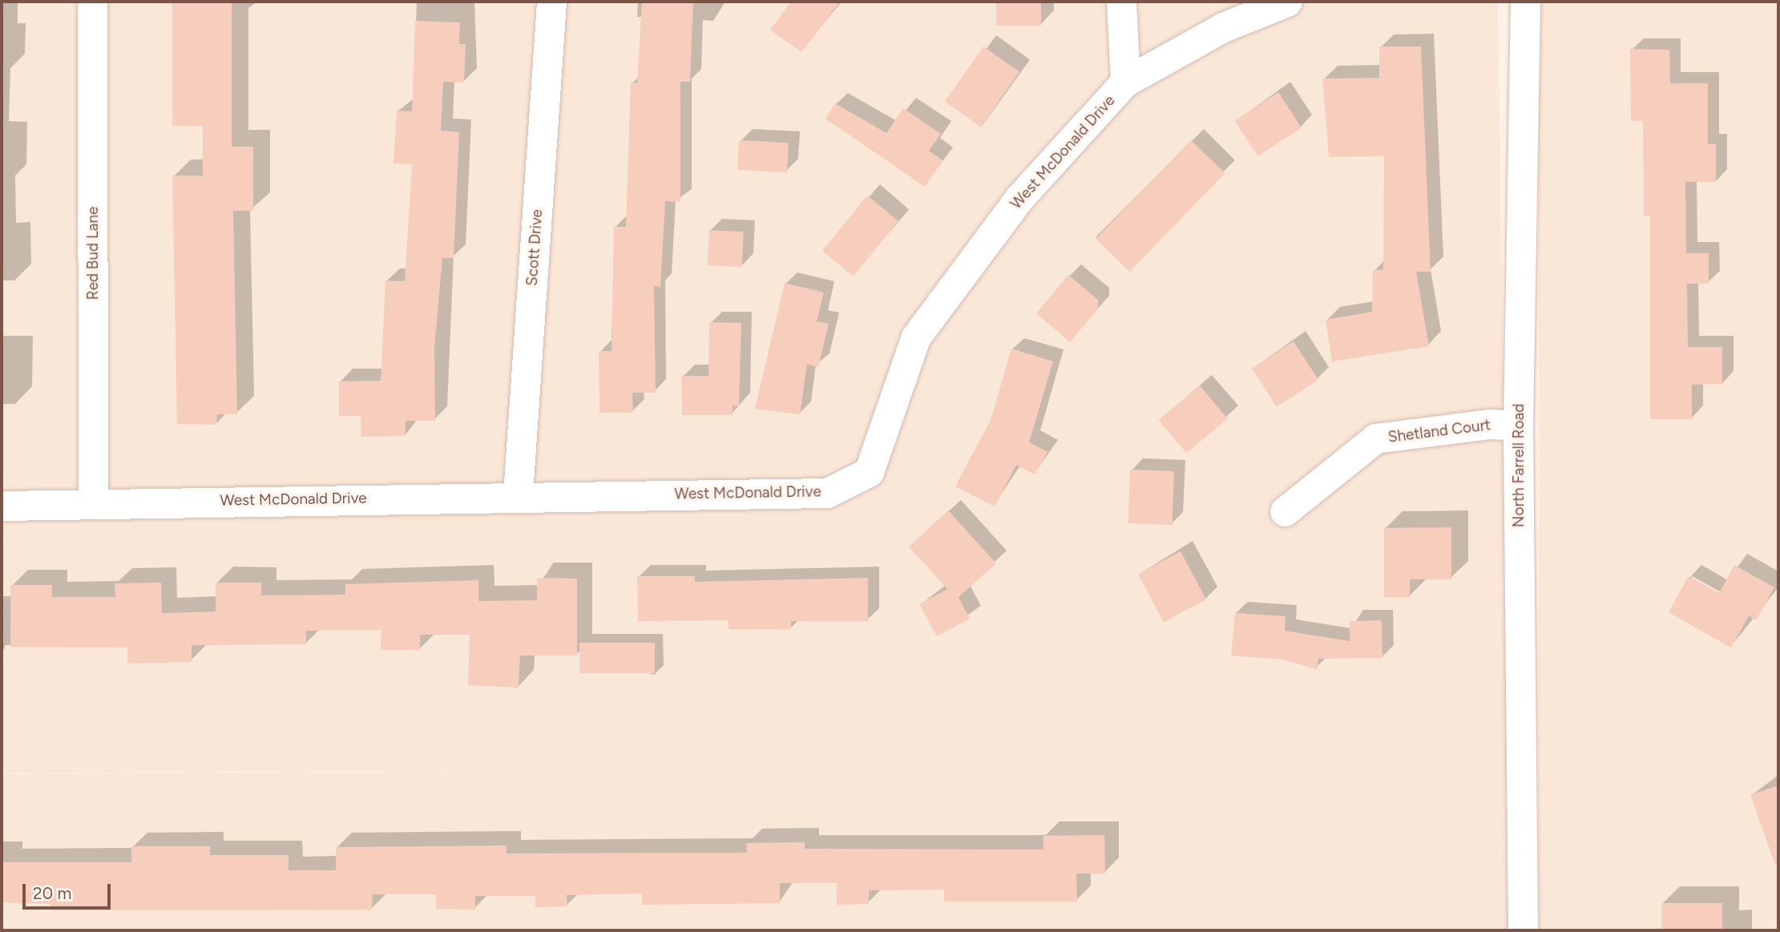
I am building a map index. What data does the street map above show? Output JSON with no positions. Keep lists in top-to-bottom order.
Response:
{
  "streets": {
    "street": [
      "West McDonald Drive",
      "Scott Drive",
      "Red Bud Lane",
      "Shetland Court",
      "North Farrell Road"
    ]
  },
  "crossings": [
    ["West McDonald Drive", "Scott Drive"],
    ["West McDonald Drive", "Red Bud Lane"],
    ["Shetland Court", "North Farrell Road"]
  ],
  "scale_bar": "20 m"
}
